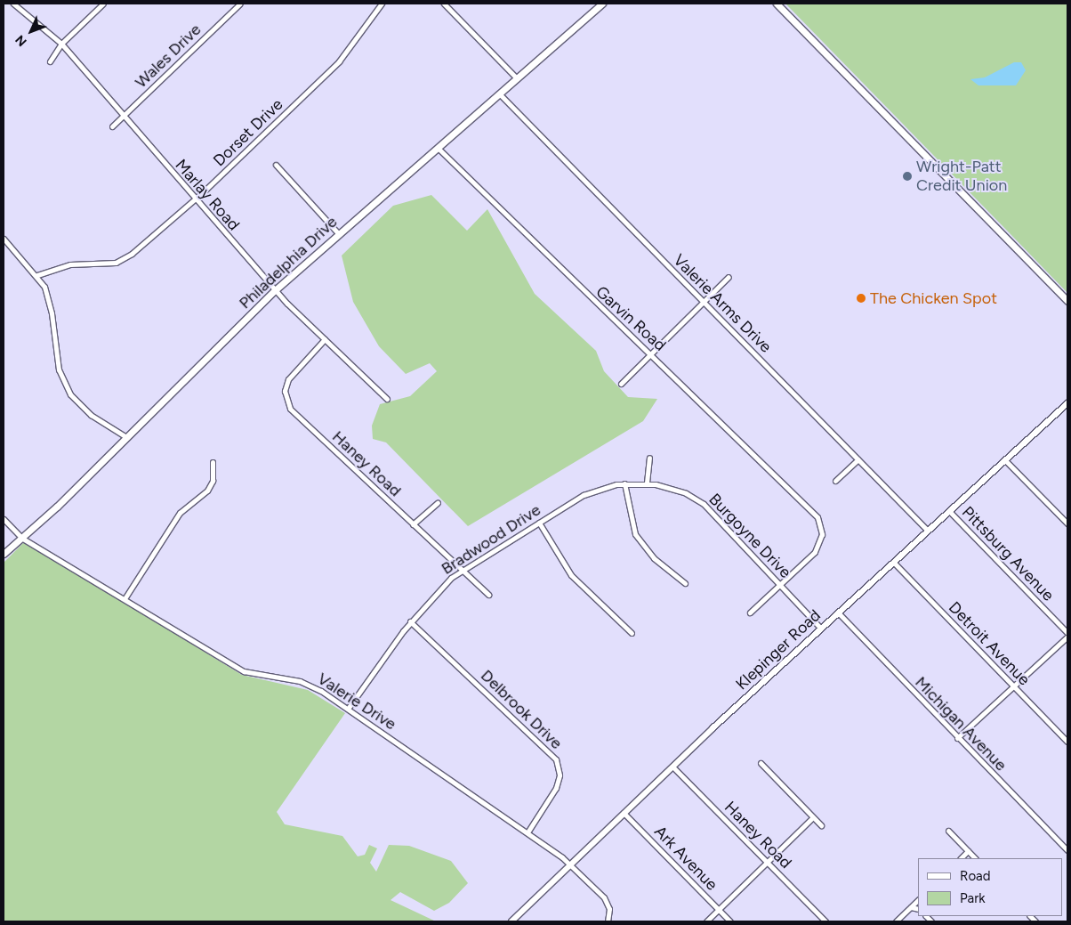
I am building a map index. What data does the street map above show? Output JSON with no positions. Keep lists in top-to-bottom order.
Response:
{
  "streets": {
    "main road": ["Philadelphia Drive"],
    "street": [
      "Wales Drive",
      "Dorset Drive",
      "Marlay Road",
      "Valerie Arms Drive",
      "Garvin Road",
      "Haney Road",
      "Burgoyne Drive",
      "Bradwood Drive",
      "Pittsburg Avenue",
      "Detroit Avenue",
      "Klepinger Road",
      "Valerie Drive",
      "Delbrook Drive",
      "Michigan Avenue",
      "Ark Avenue"
    ]
  },
  "crossings": [
    ["Wales Drive", "Marlay Road"],
    ["Dorset Drive", "Marlay Road"],
    ["Marlay Road", "Philadelphia Drive"],
    ["Marlay Road", "Haney Road"],
    ["Philadelphia Drive", "Valerie Arms Drive"],
    ["Philadelphia Drive", "Garvin Road"],
    ["Philadelphia Drive", "Valerie Drive"],
    ["Valerie Arms Drive", "Klepinger Road"],
    ["Garvin Road", "Burgoyne Drive"],
    ["Haney Road", "Bradwood Drive"],
    ["Haney Road", "Klepinger Road"],
    ["Burgoyne Drive", "Bradwood Drive"],
    ["Burgoyne Drive", "Klepinger Road"],
    ["Bradwood Drive", "Valerie Drive"],
    ["Bradwood Drive", "Delbrook Drive"],
    ["Pittsburg Avenue", "Klepinger Road"],
    ["Detroit Avenue", "Klepinger Road"],
    ["Klepinger Road", "Valerie Drive"],
    ["Klepinger Road", "Michigan Avenue"],
    ["Klepinger Road", "Ark Avenue"],
    ["Valerie Drive", "Delbrook Drive"]
  ],
  "places": ["Wright-Patt Credit Union", "The Chicken Spot"],
  "legend": ["Road", "Park"],
  "north": "bottom left"
}
